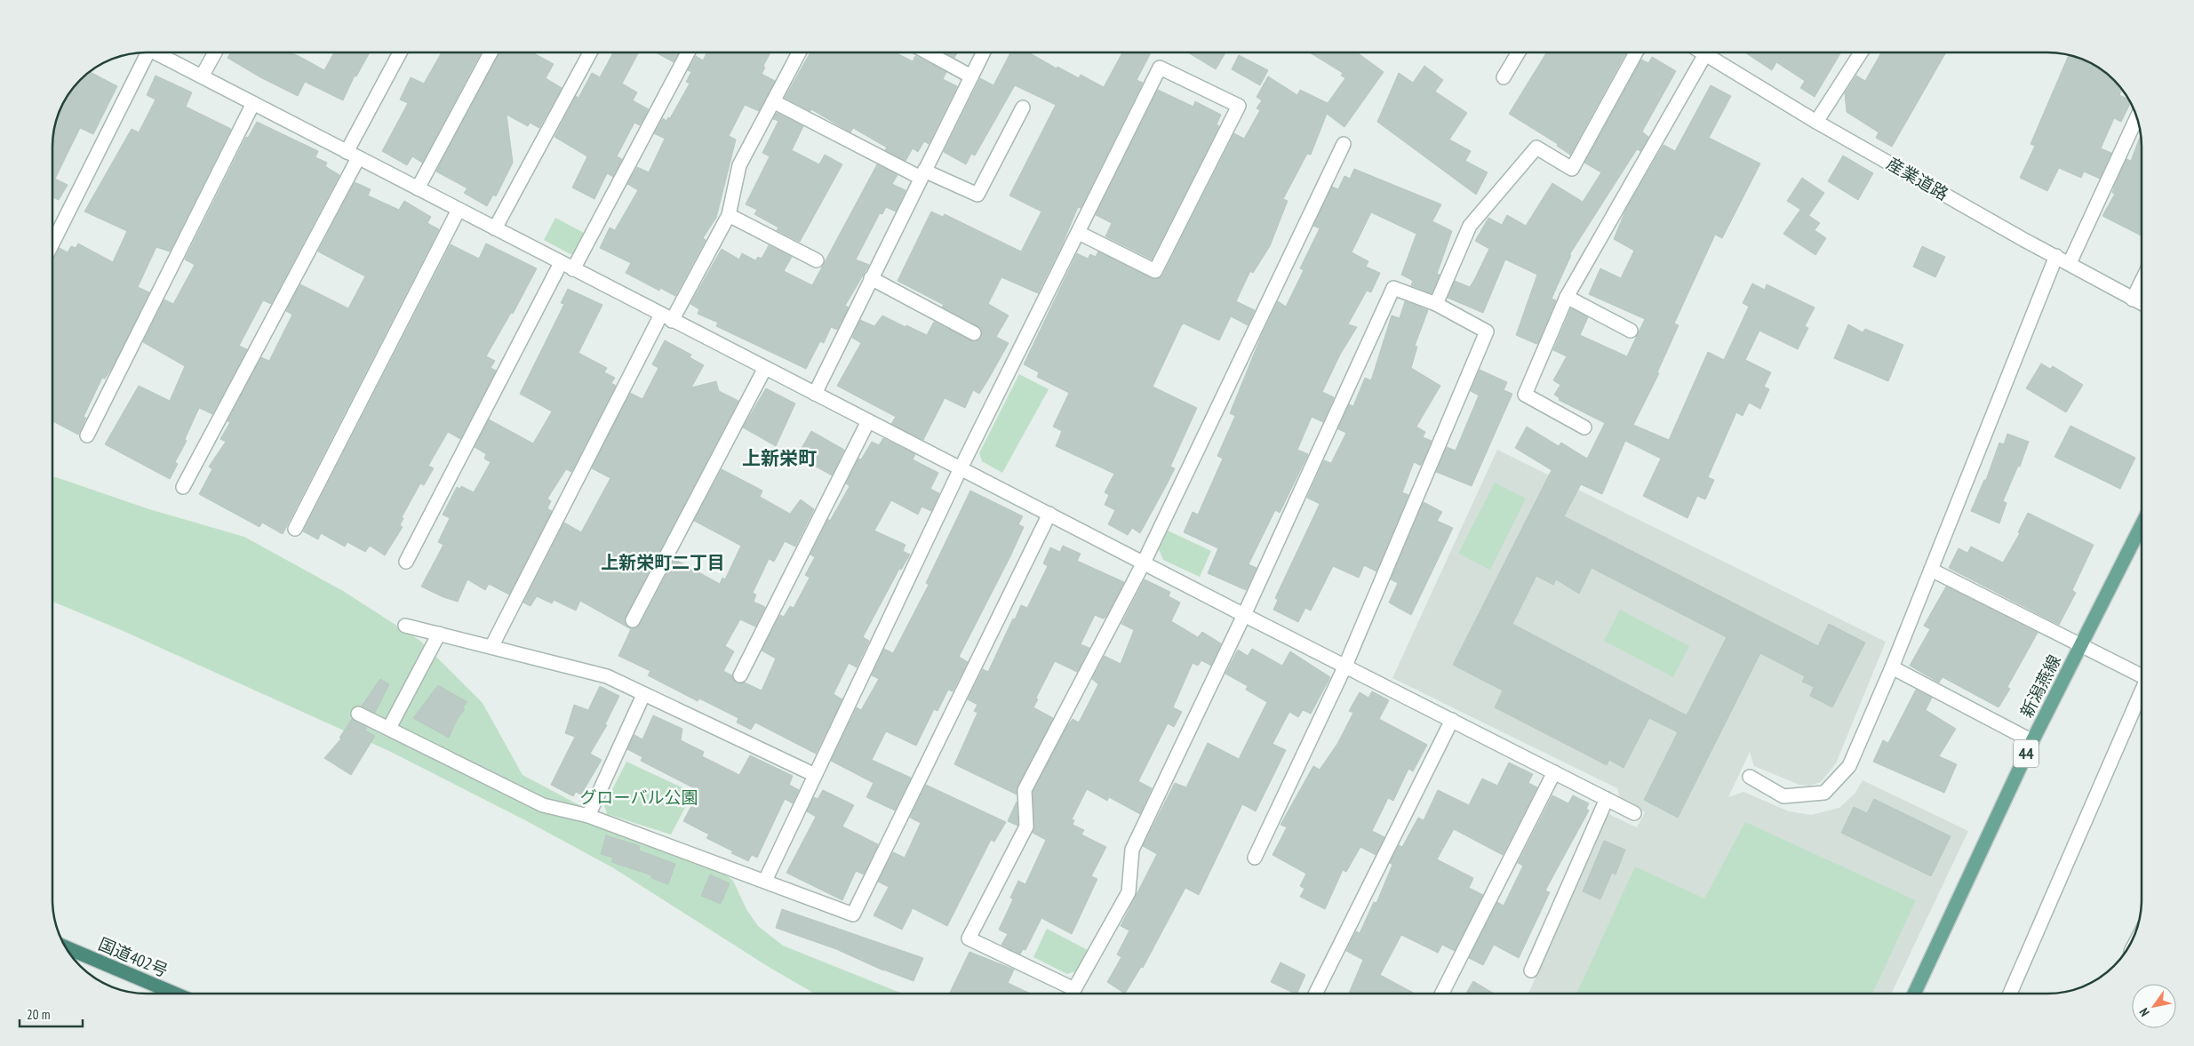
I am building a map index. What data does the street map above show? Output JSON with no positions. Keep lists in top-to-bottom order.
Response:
{
  "streets": {
    "highway": ["国道402号"],
    "main road": ["新潟燕線", "44"],
    "street": ["産業道路"]
  },
  "districts": ["上新栄町", "上新栄町二丁目"],
  "parks": ["グローバル公園"],
  "scale_bar": "20 m",
  "north": "bottom left"
}
